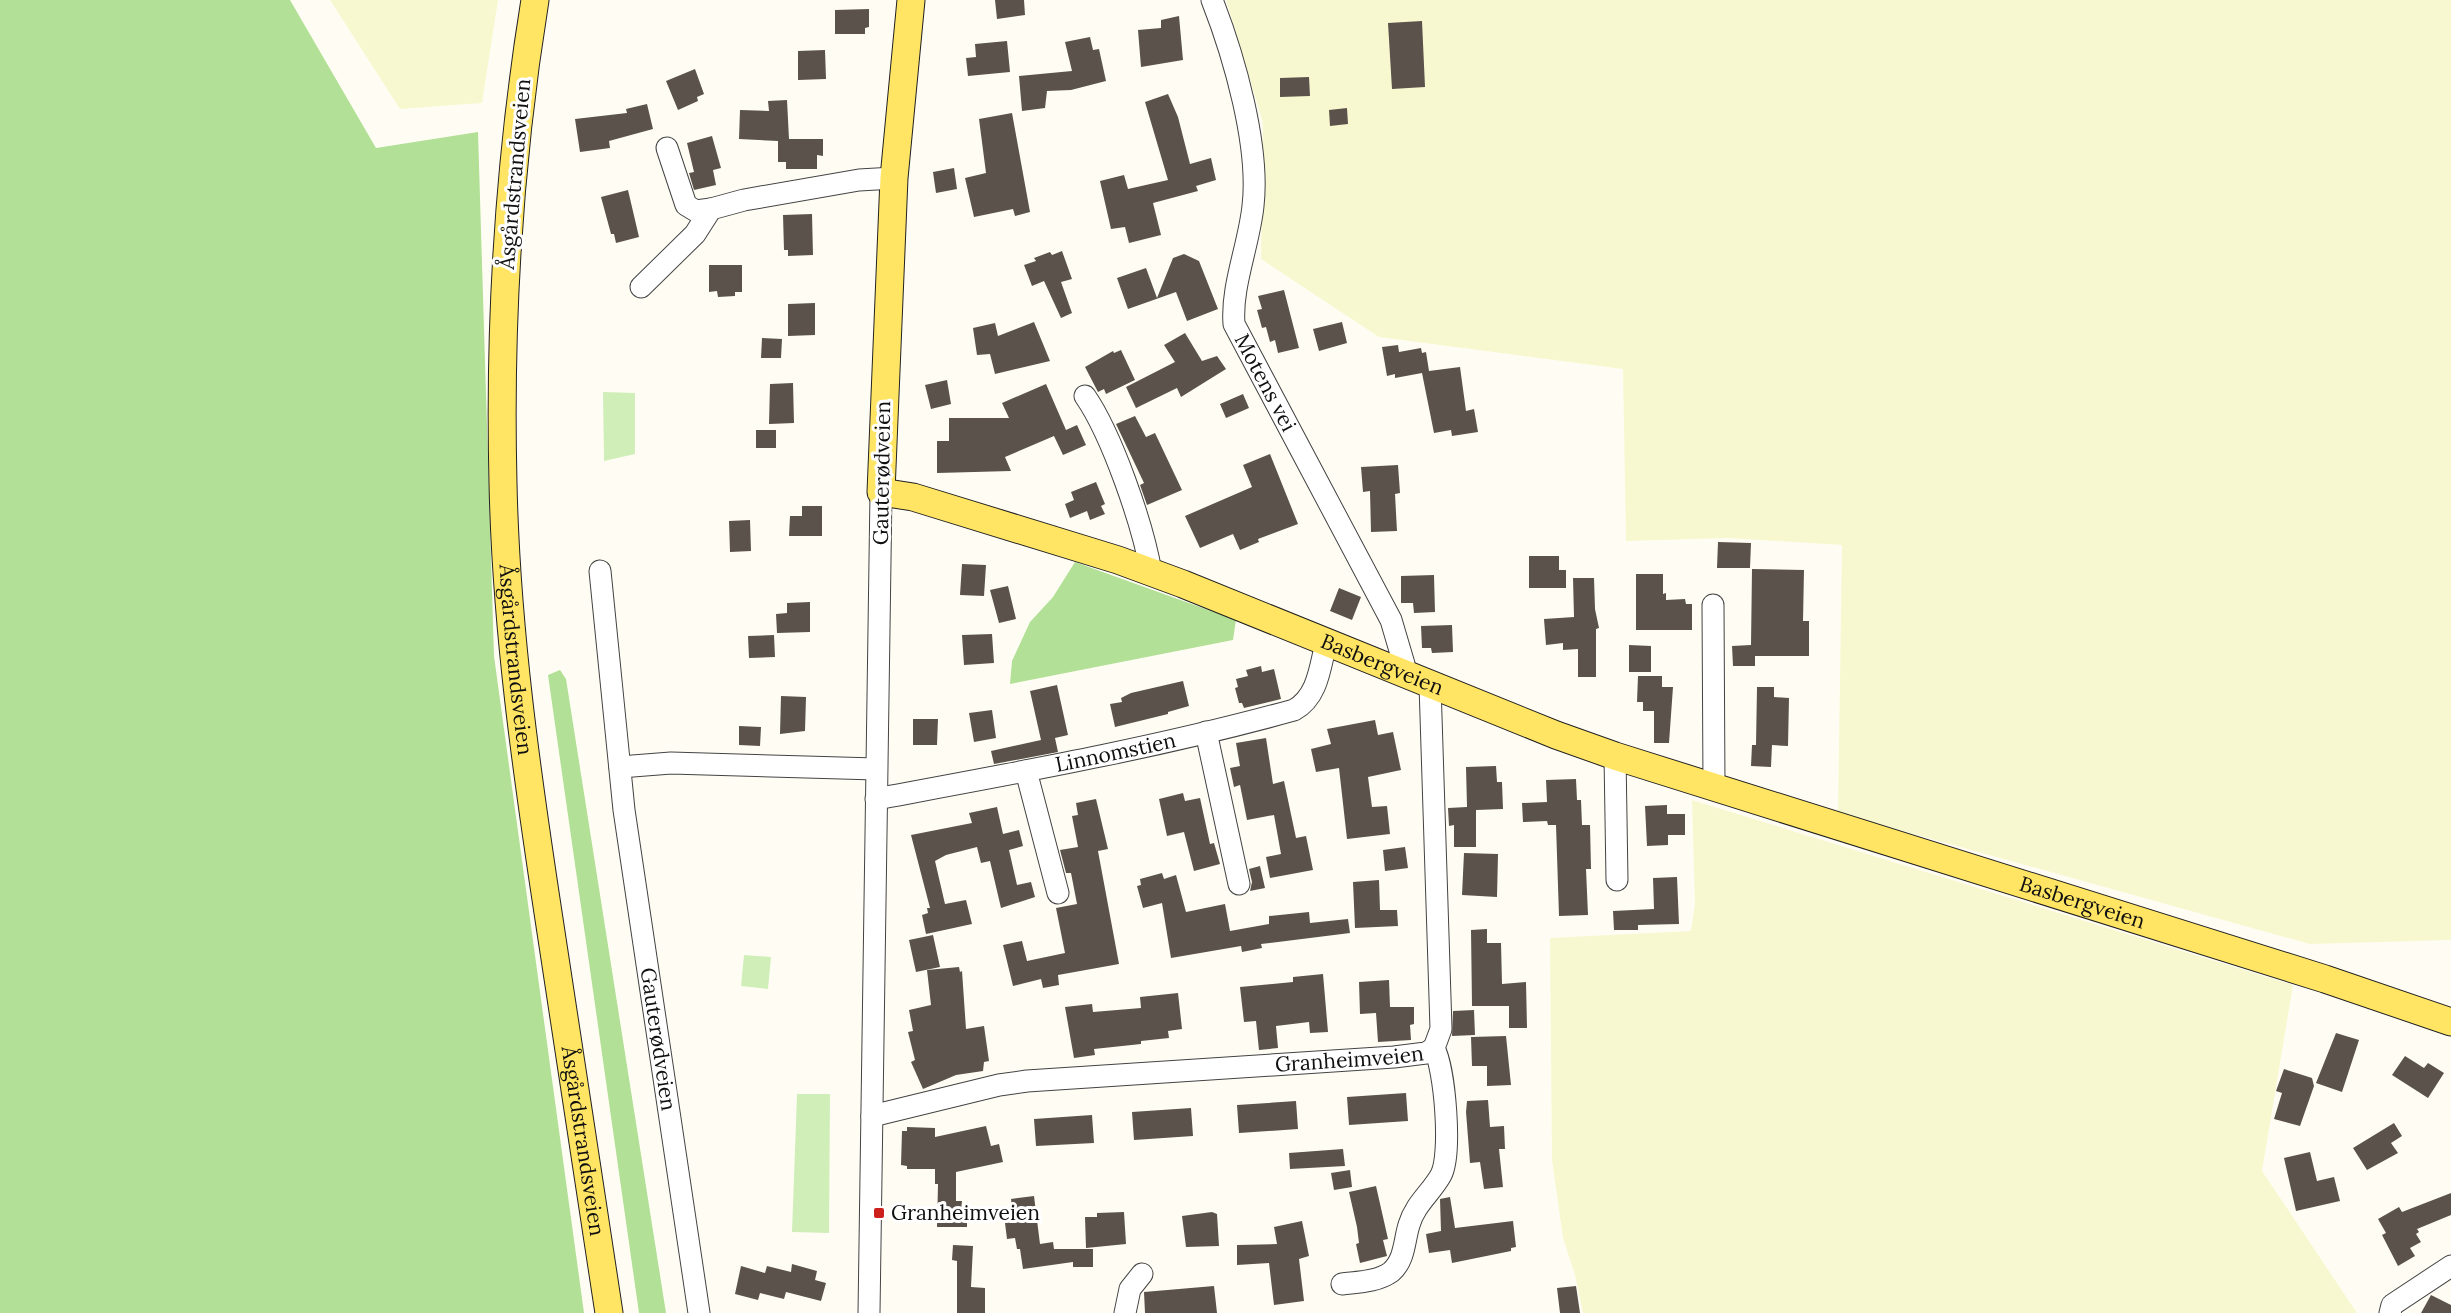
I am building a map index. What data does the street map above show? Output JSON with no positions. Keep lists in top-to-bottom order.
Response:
{
  "streets": {
    "main road": ["Åsgårdstrandsveien", "Gauterødveien", "Basbergveien"],
    "street": ["Motens vei", "Linnomstien", "Granheimveien"]
  },
  "crossings": [
    ["Motens vei", "Basbergveien"],
    ["Gauterødveien", "Basbergveien"],
    ["Gauterødveien", "Linnomstien"],
    ["Gauterødveien", "Granheimveien"],
    ["Basbergveien", "Linnomstien"],
    ["Basbergveien", "Granheimveien"]
  ],
  "places": {
    "transit": ["Granheimveien"]
  }
}
